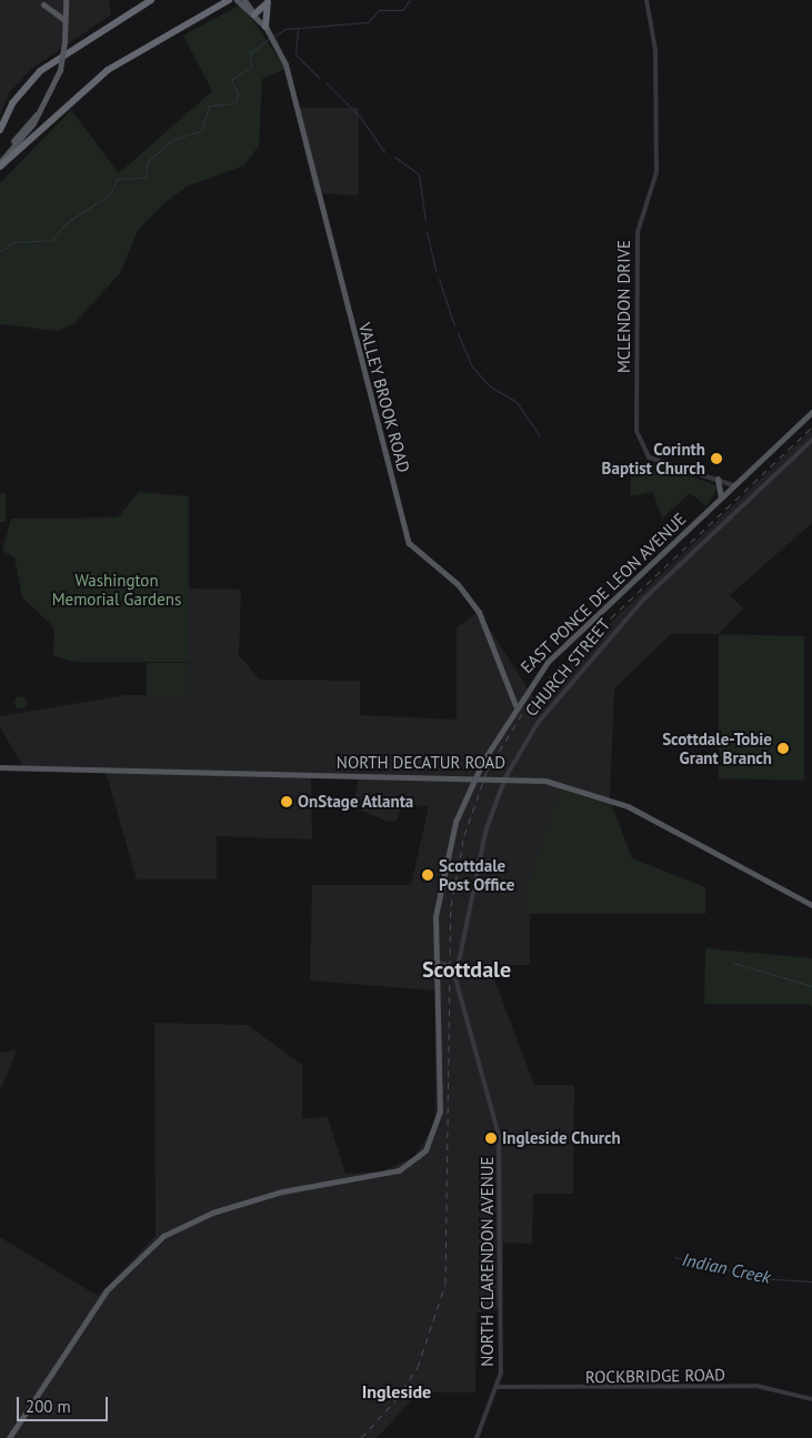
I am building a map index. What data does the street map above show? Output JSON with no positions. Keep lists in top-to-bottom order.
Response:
{
  "streets": {
    "main road": ["VALLEY BROOK ROAD", "EAST PONCE DE LEON AVENUE", "NORTH DECATUR ROAD"],
    "street": [
      "MCLENDON DRIVE",
      "CHURCH STREET",
      "NORTH CLARENDON AVENUE",
      "ROCKBRIDGE ROAD"
    ]
  },
  "crossings": [
    ["MCLENDON DRIVE", "EAST PONCE DE LEON AVENUE"],
    ["VALLEY BROOK ROAD", "EAST PONCE DE LEON AVENUE"],
    ["EAST PONCE DE LEON AVENUE", "NORTH DECATUR ROAD"],
    ["CHURCH STREET", "NORTH DECATUR ROAD"],
    ["CHURCH STREET", "NORTH CLARENDON AVENUE"],
    ["NORTH CLARENDON AVENUE", "ROCKBRIDGE ROAD"]
  ],
  "districts": ["Scottdale", "Ingleside"],
  "water": ["Indian Creek"],
  "parks": ["Washington Memorial Gardens"],
  "places": [
    "Corinth Baptist Church",
    "Scottdale-Tobie Grant Branch",
    "OnStage Atlanta",
    "Scottdale Post Office",
    "Ingleside Church"
  ],
  "scale_bar": "200 m"
}
